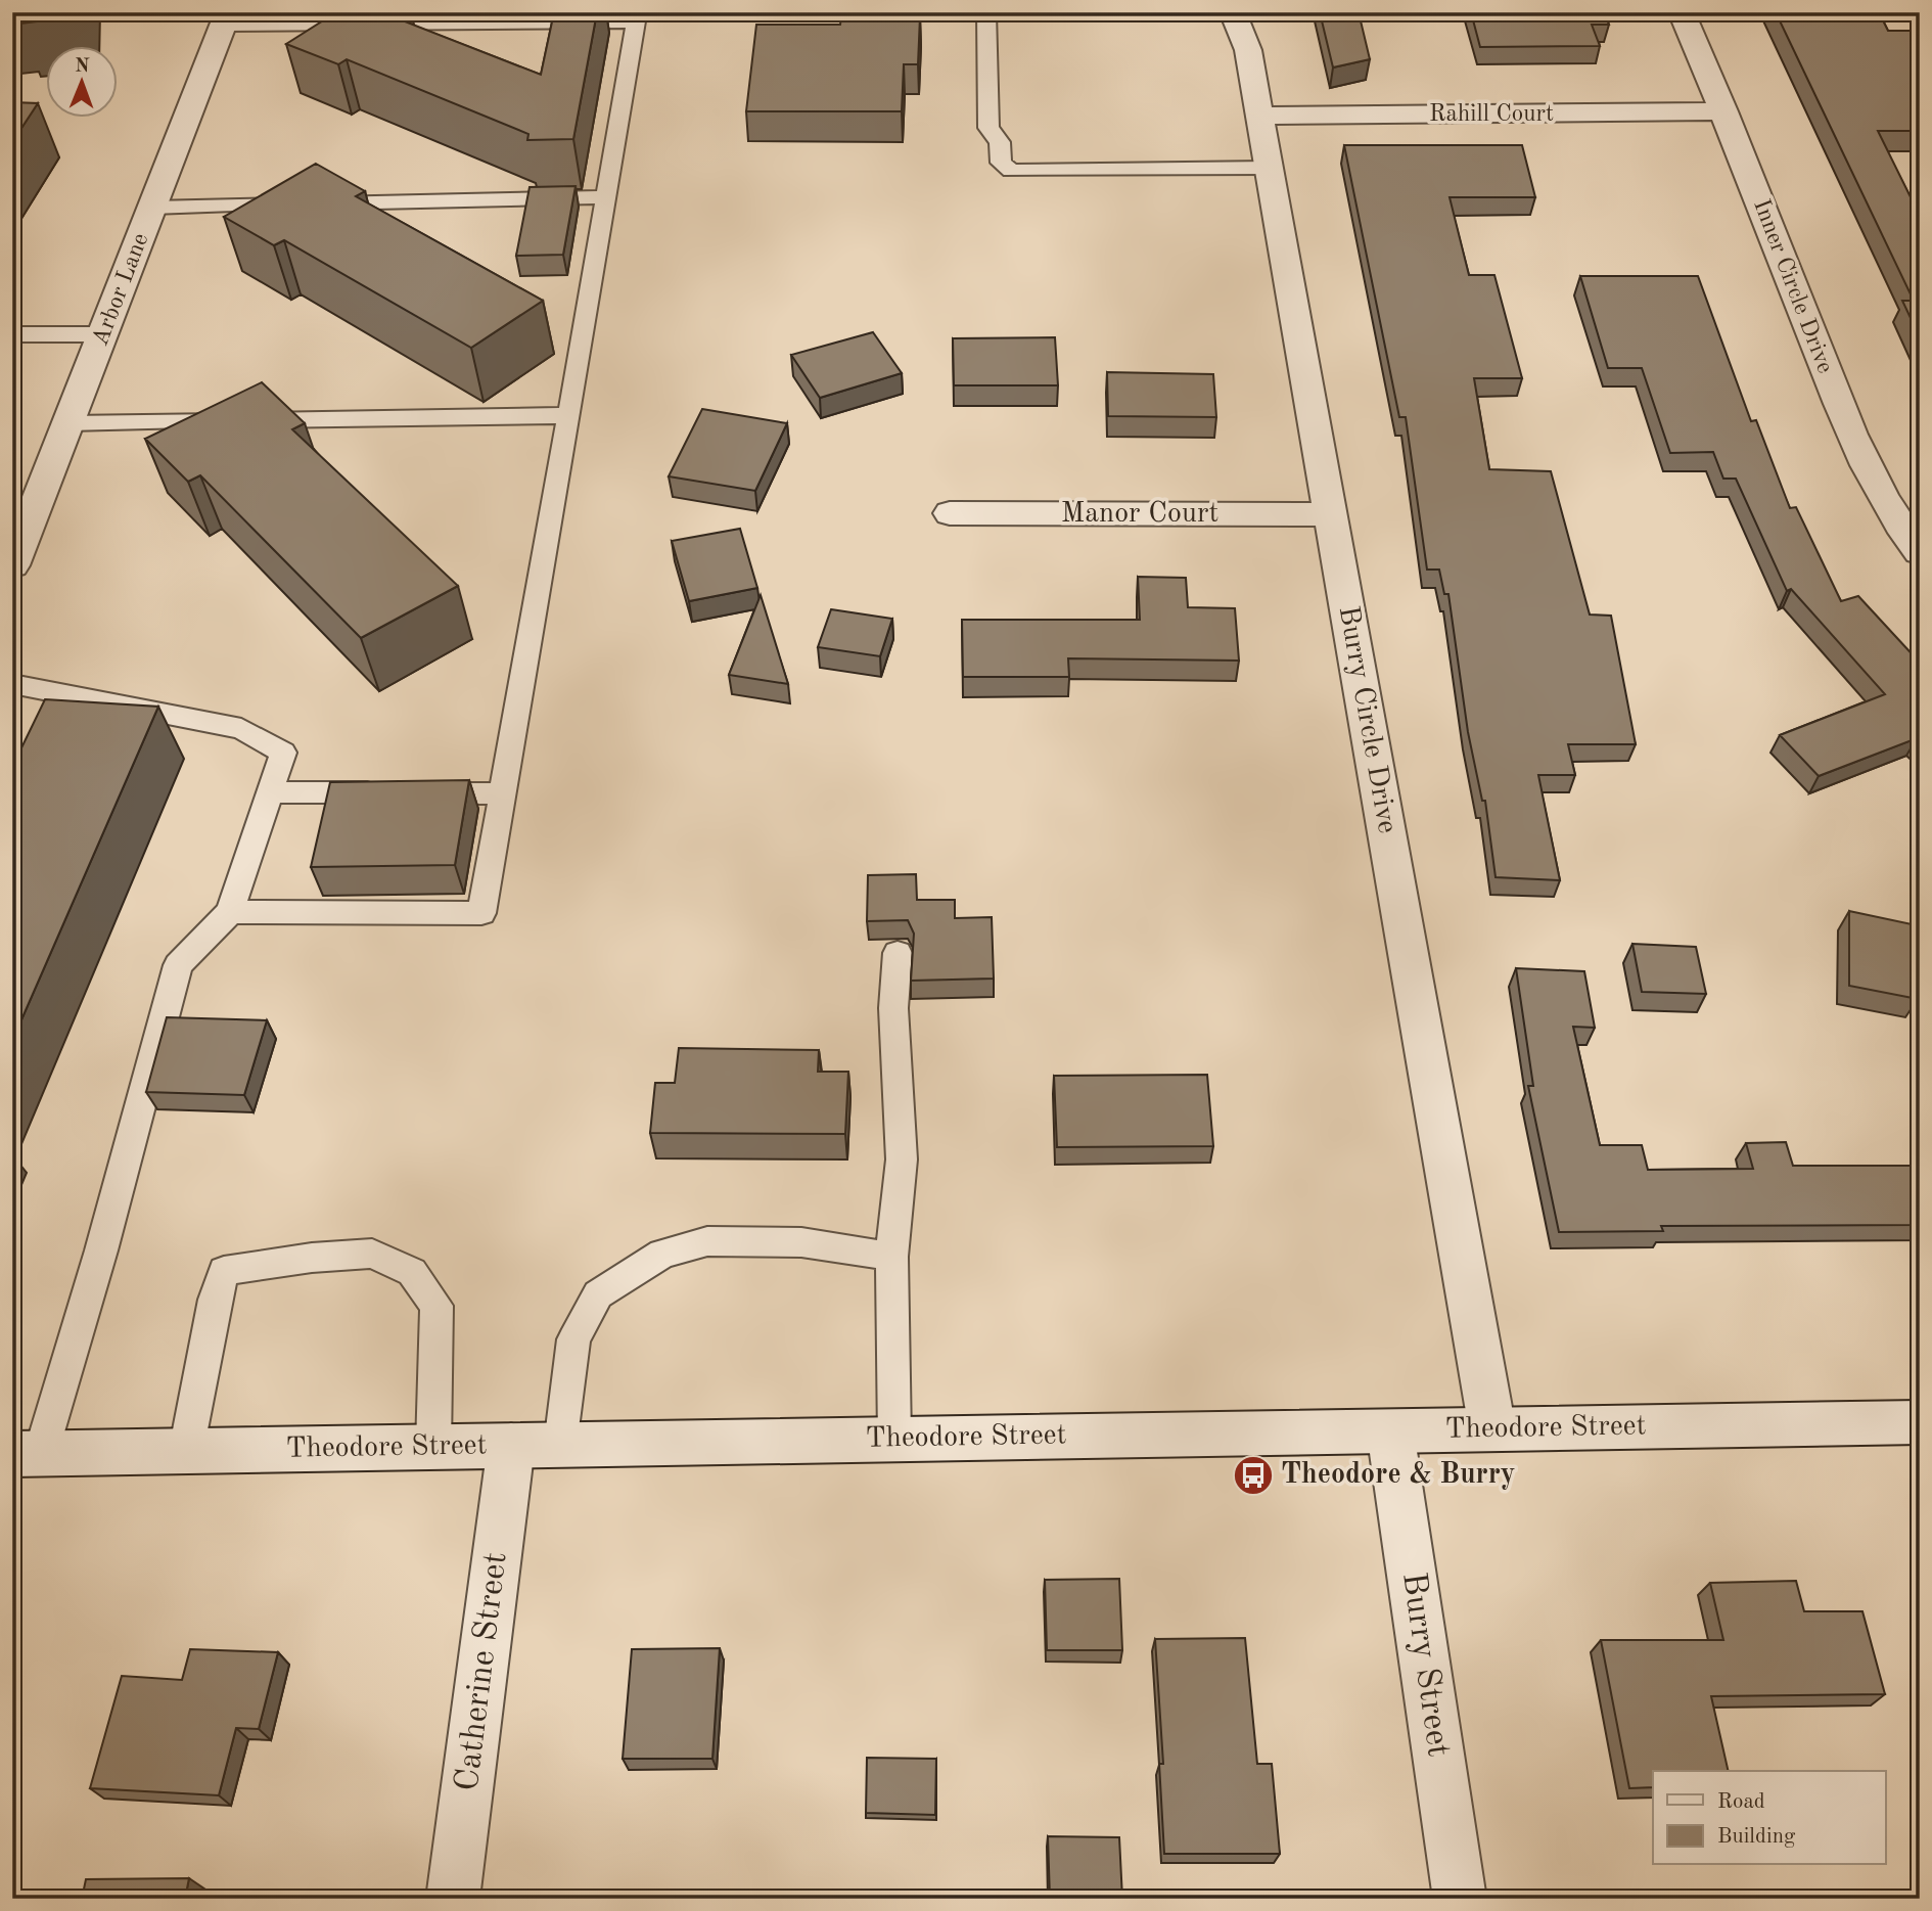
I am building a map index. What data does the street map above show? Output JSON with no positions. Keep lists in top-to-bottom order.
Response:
{
  "streets": {
    "street": [
      "Rahill Court",
      "Inner Circle Drive",
      "Arbor Lane",
      "Manor Court",
      "Burry Circle Drive",
      "Theodore Street",
      "Burry Street",
      "Catherine Street"
    ]
  },
  "crossings": [
    ["Rahill Court", "Inner Circle Drive"],
    ["Rahill Court", "Burry Circle Drive"],
    ["Manor Court", "Burry Circle Drive"],
    ["Burry Circle Drive", "Theodore Street"],
    ["Theodore Street", "Burry Street"],
    ["Theodore Street", "Catherine Street"]
  ],
  "places": {
    "bus stop": ["Theodore & Burry"]
  },
  "legend": ["Road", "Building"],
  "north": "top"
}
